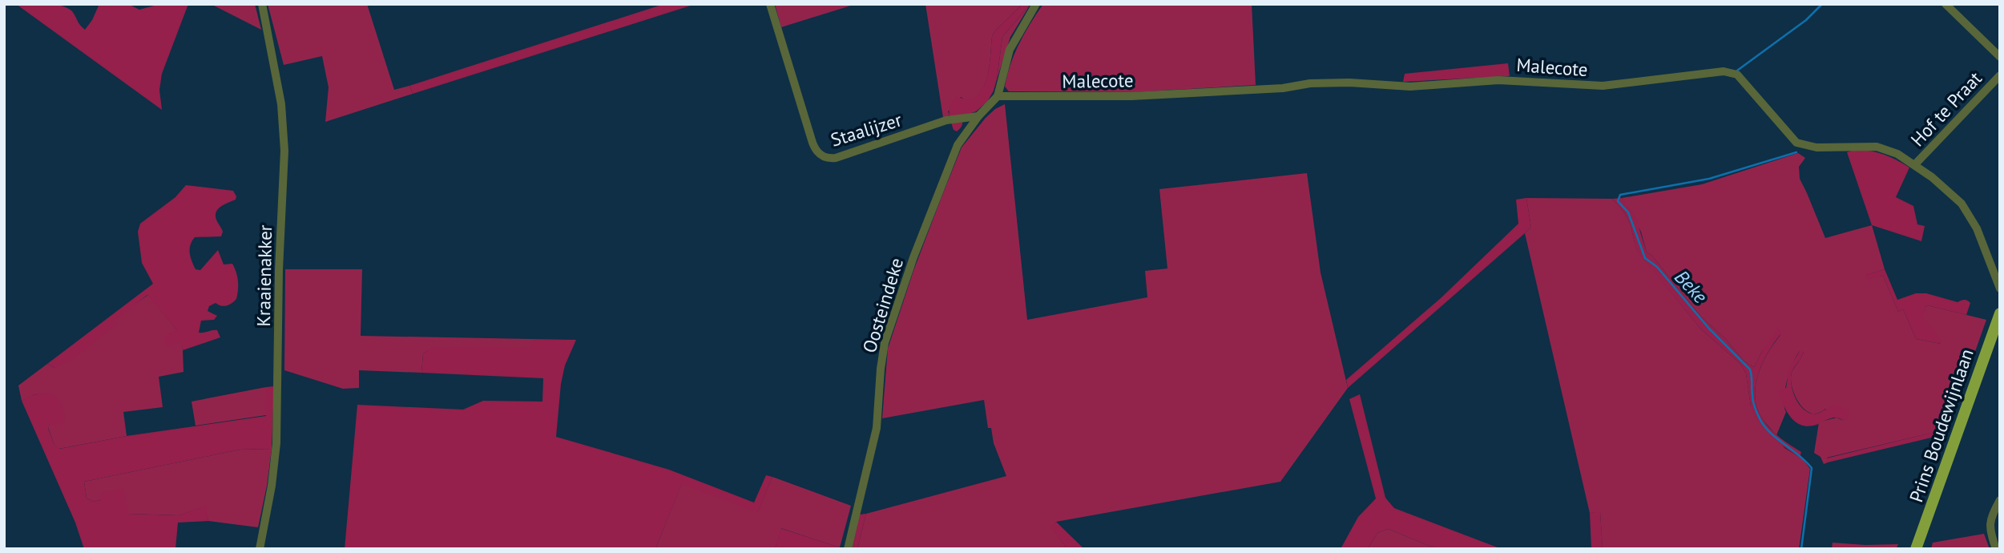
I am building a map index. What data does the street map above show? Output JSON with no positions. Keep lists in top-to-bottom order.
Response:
{
  "streets": {
    "main road": ["Prins Boudewijnlaan"],
    "street": [
      "Malecote",
      "Hof te Praat",
      "Staalijzer",
      "Kraaienakker",
      "Oosteindeke"
    ]
  },
  "crossings": [
    ["Malecote", "Hof te Praat"],
    ["Malecote", "Oosteindeke"],
    ["Staalijzer", "Oosteindeke"]
  ],
  "water": ["Beke"]
}
